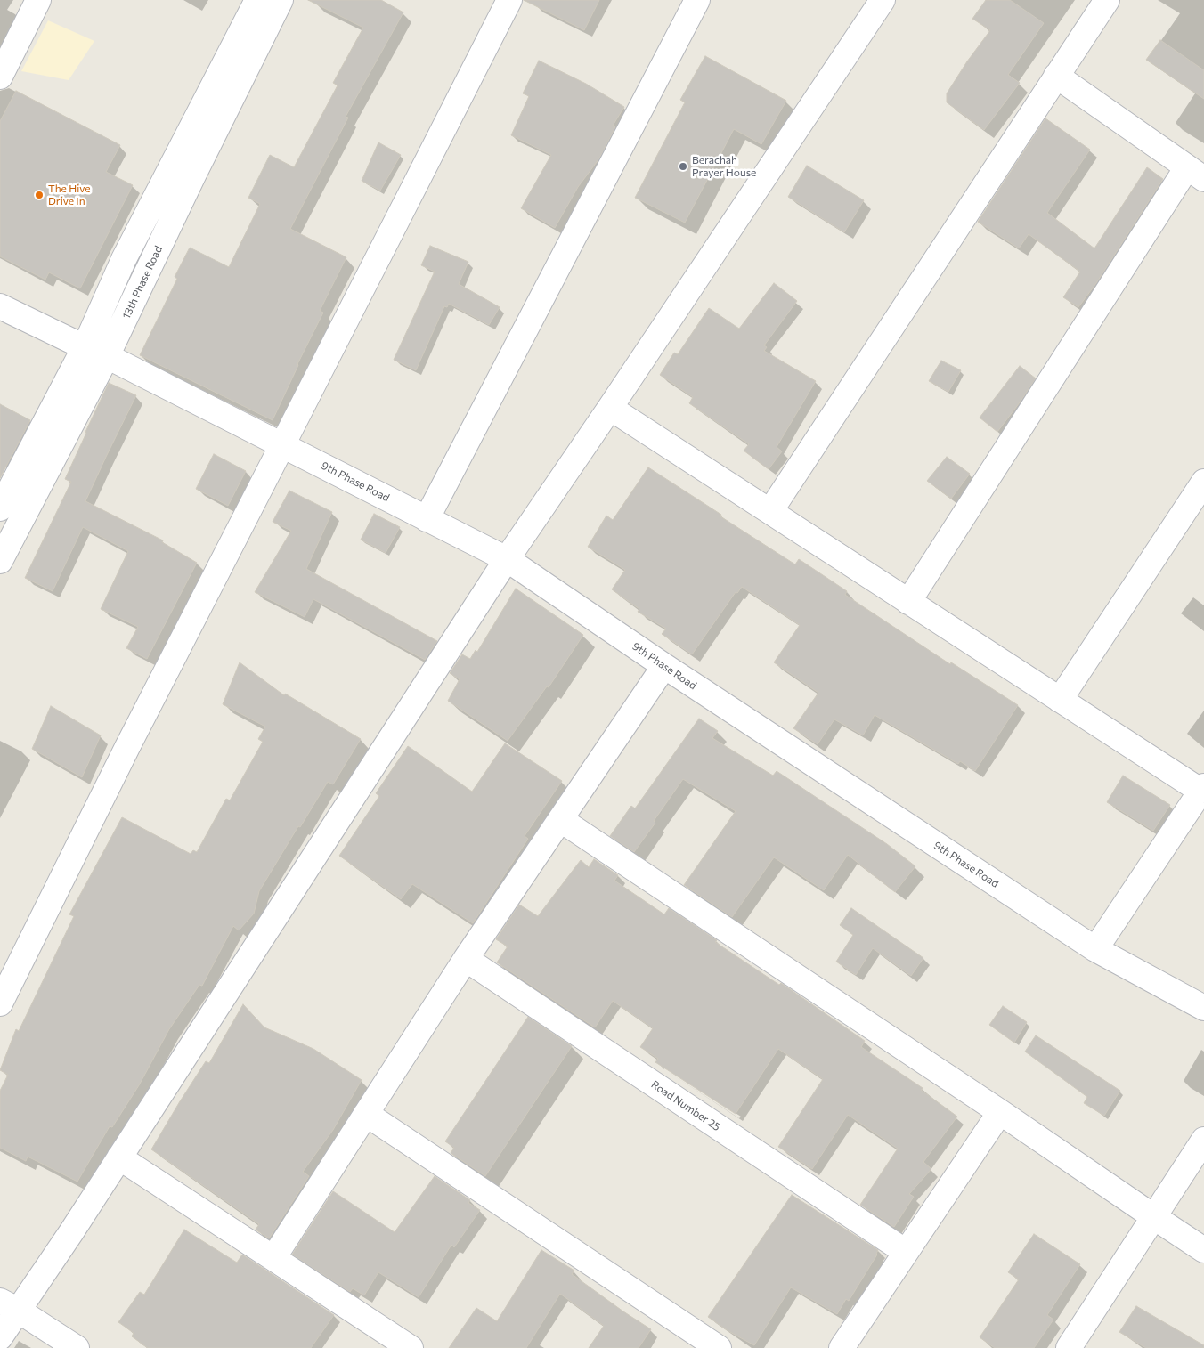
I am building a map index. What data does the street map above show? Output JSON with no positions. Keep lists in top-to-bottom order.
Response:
{
  "streets": {
    "street": ["13th Phase Road", "9th Phase Road", "Road Number 25"]
  },
  "crossings": [
    ["13th Phase Road", "9th Phase Road"]
  ],
  "places": ["Berachah Prayer House", "The Hive Drive In"]
}
